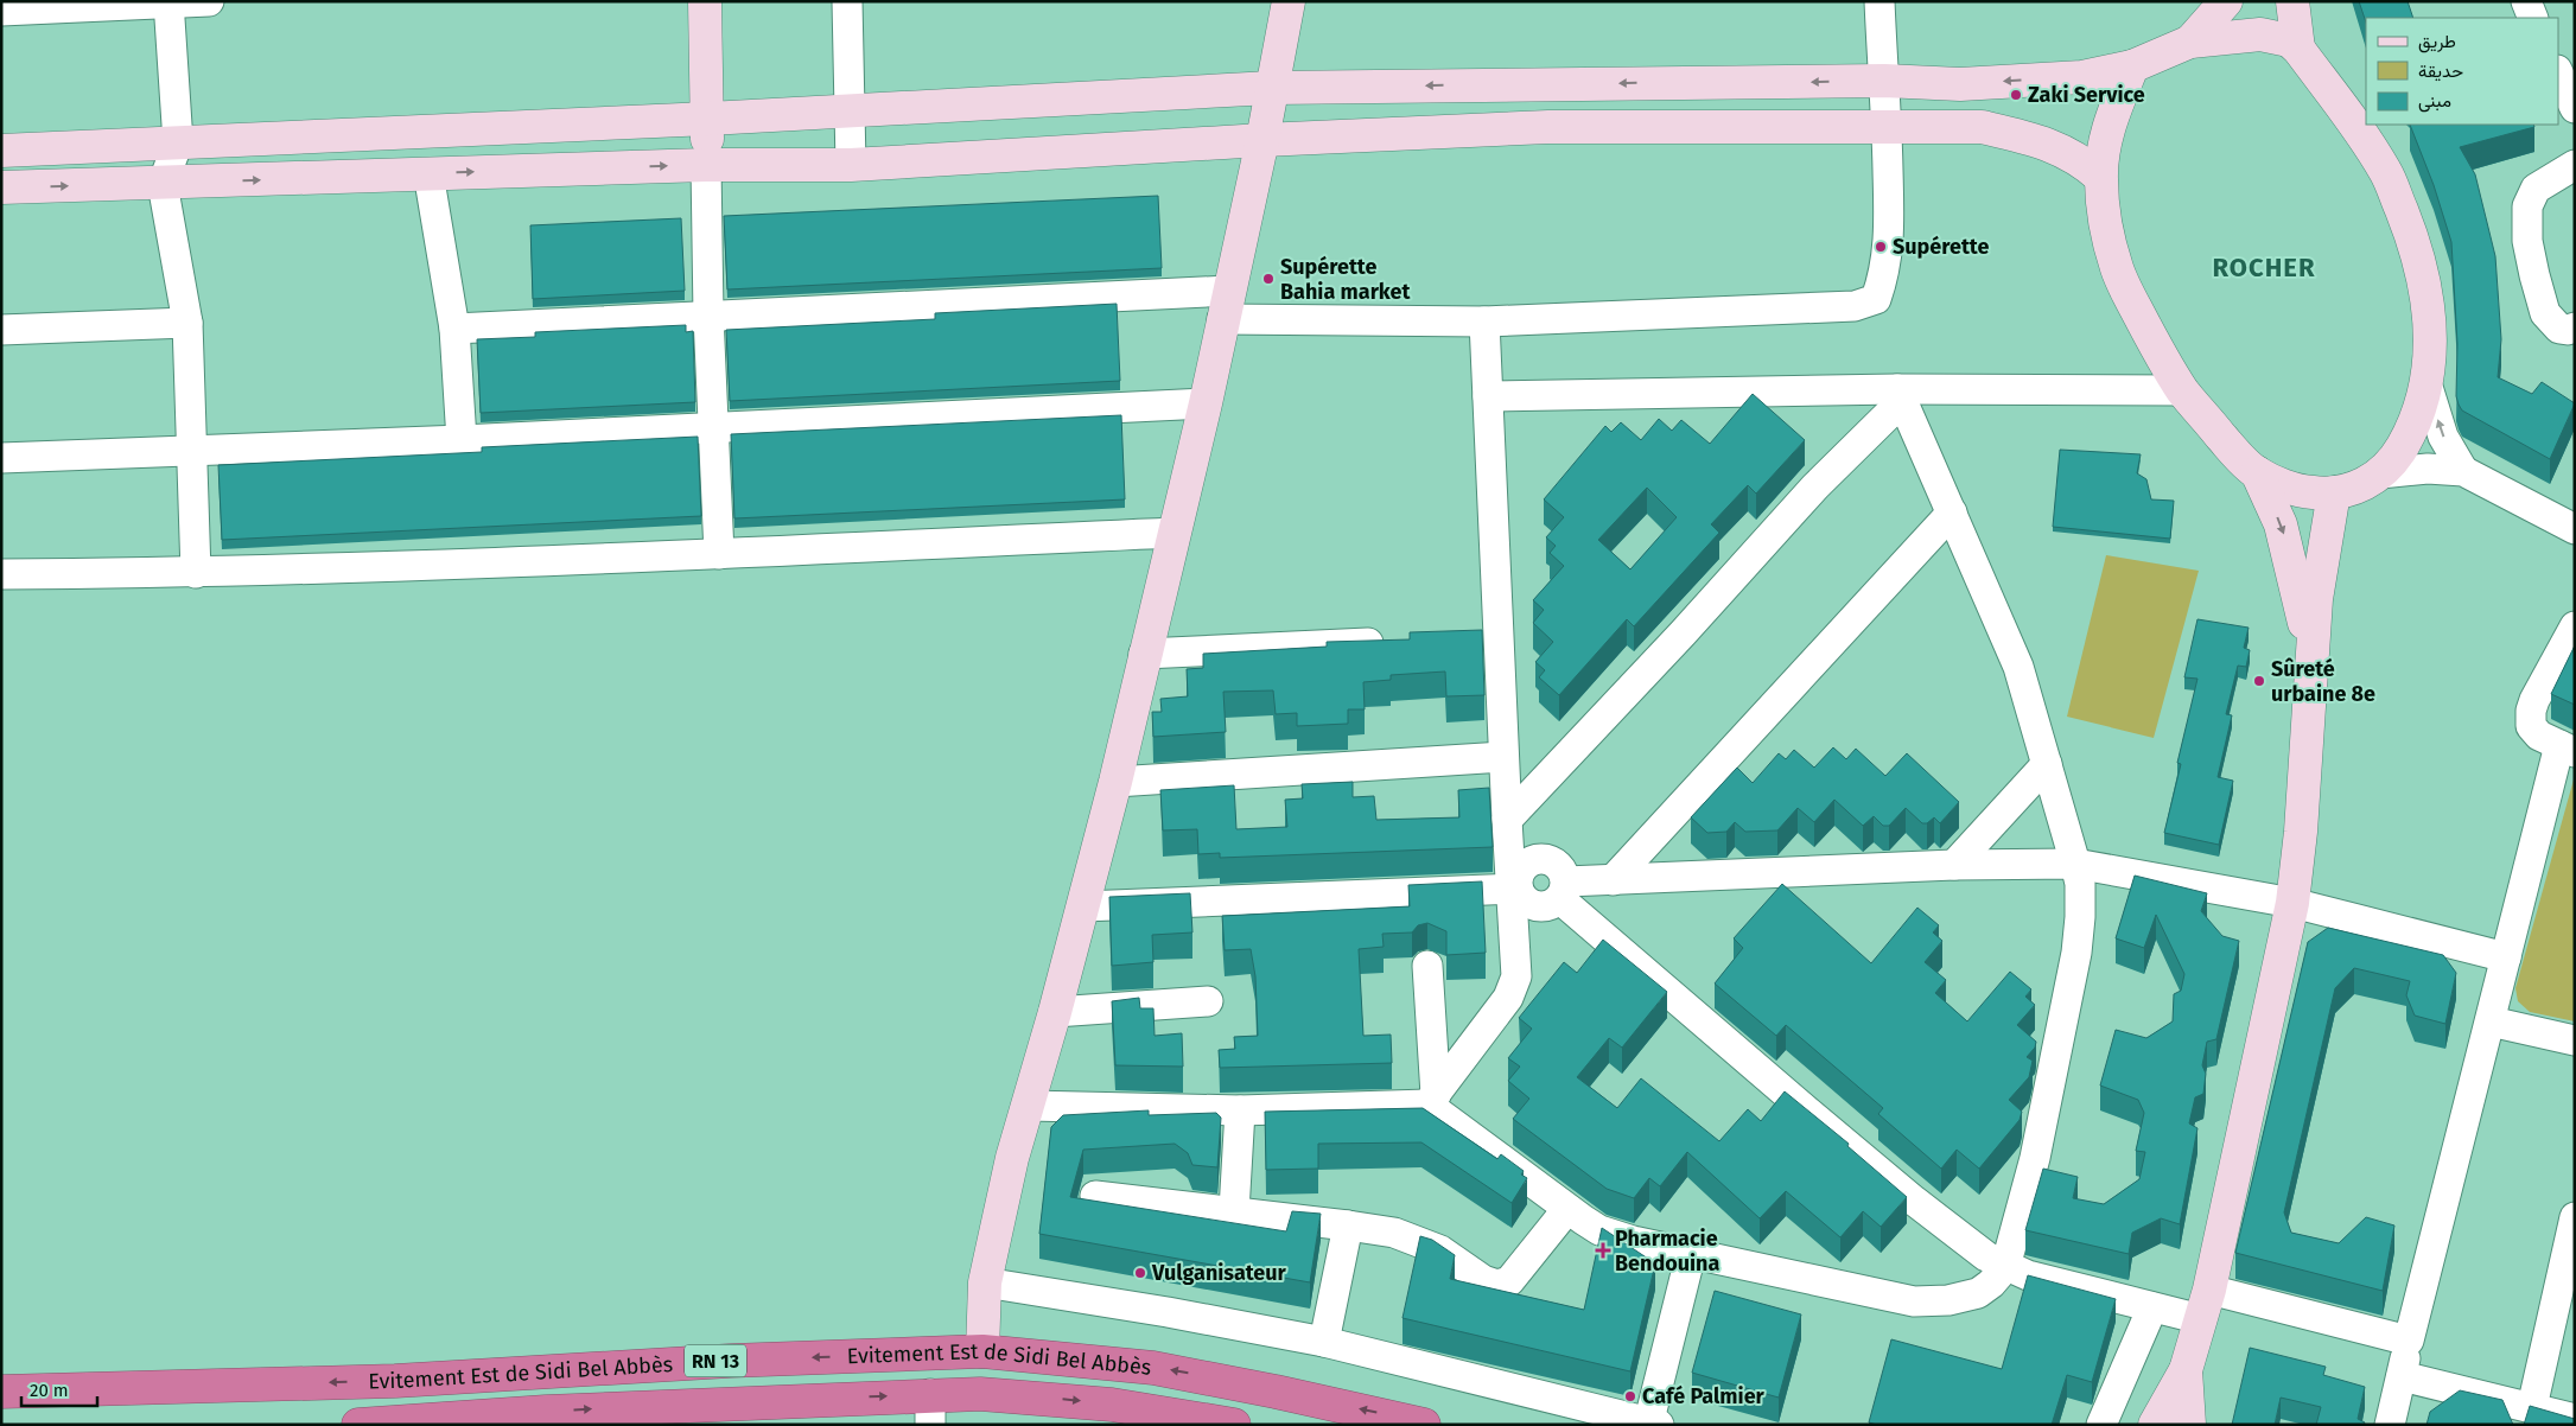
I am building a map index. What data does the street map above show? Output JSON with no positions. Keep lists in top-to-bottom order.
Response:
{
  "streets": {
    "highway": ["RN 13", "Evitement Est de Sidi Bel Abbès"]
  },
  "districts": ["ROCHER"],
  "places": {
    "other": [
      "Zaki Service",
      "Supérette",
      "Supérette Bahia market",
      "Sûreté urbaine 8e",
      "Vulganisateur",
      "Café Palmier"
    ],
    "health": ["Pharmacie Bendouina"]
  },
  "legend": ["طريق", "حديقة", "مبنى"],
  "scale_bar": "20 m"
}
